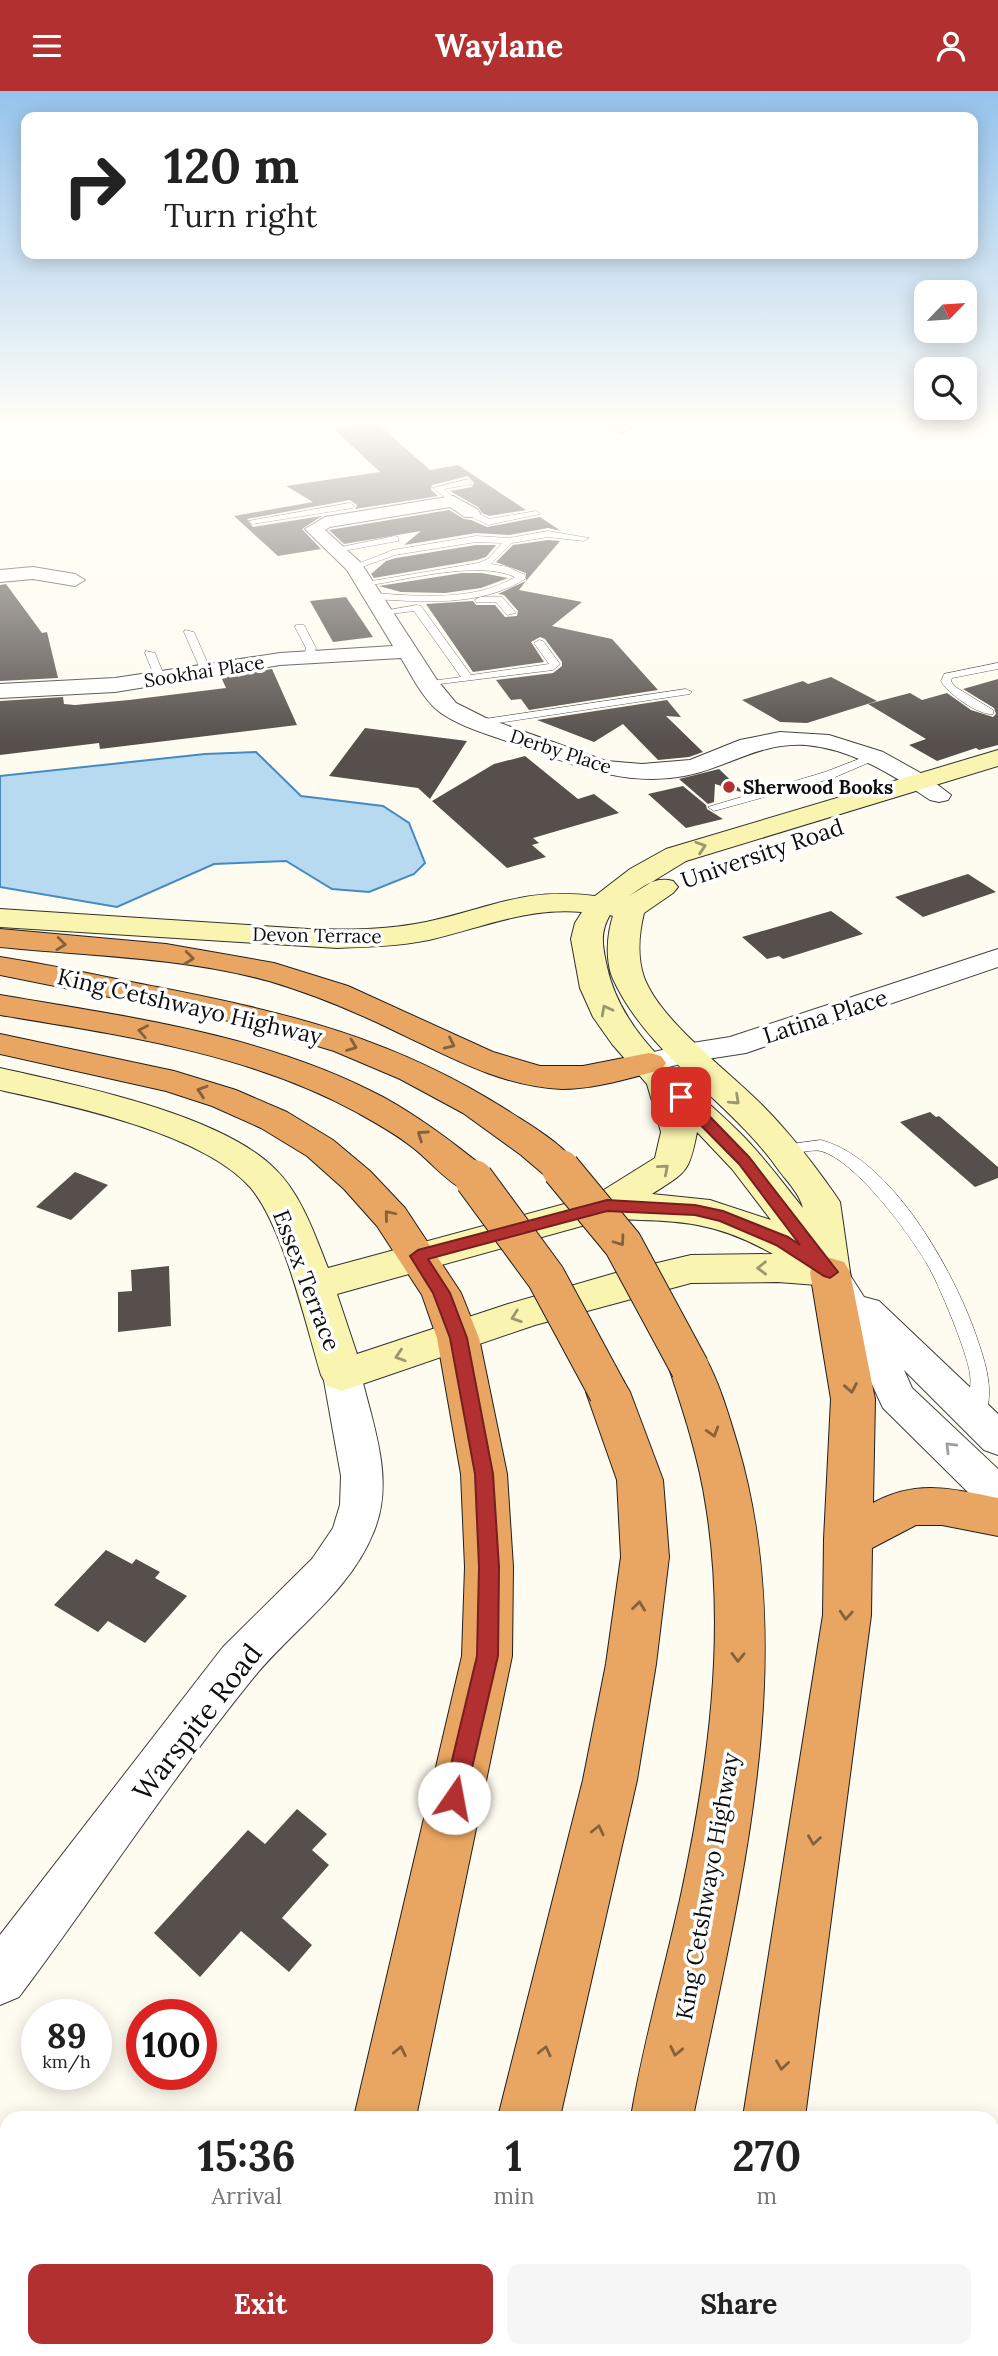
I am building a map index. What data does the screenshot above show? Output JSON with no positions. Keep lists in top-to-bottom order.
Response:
{
  "streets": {
    "highway": ["King Cetshwayo Highway"],
    "street": [
      "Sookhai Place",
      "Derby Place",
      "University Road",
      "Devon Terrace",
      "Latina Place",
      "Essex Terrace",
      "Warspite Road"
    ]
  },
  "crossings": [
    ["Sookhai Place", "Derby Place"],
    ["Derby Place", "University Road"],
    ["University Road", "Devon Terrace"],
    ["Essex Terrace", "Warspite Road"]
  ],
  "places": ["Sherwood Books"],
  "north": "top right",
  "page": {
    "header": "Waylane",
    "turn": ["120 m", "Turn right"],
    "speed": "89 km/h",
    "limit": "100",
    "eta": [
      "15:36",
      "Arrival",
      "1",
      "min",
      "270",
      "m"
    ],
    "buttons": ["Exit", "Share"]
  }
}
